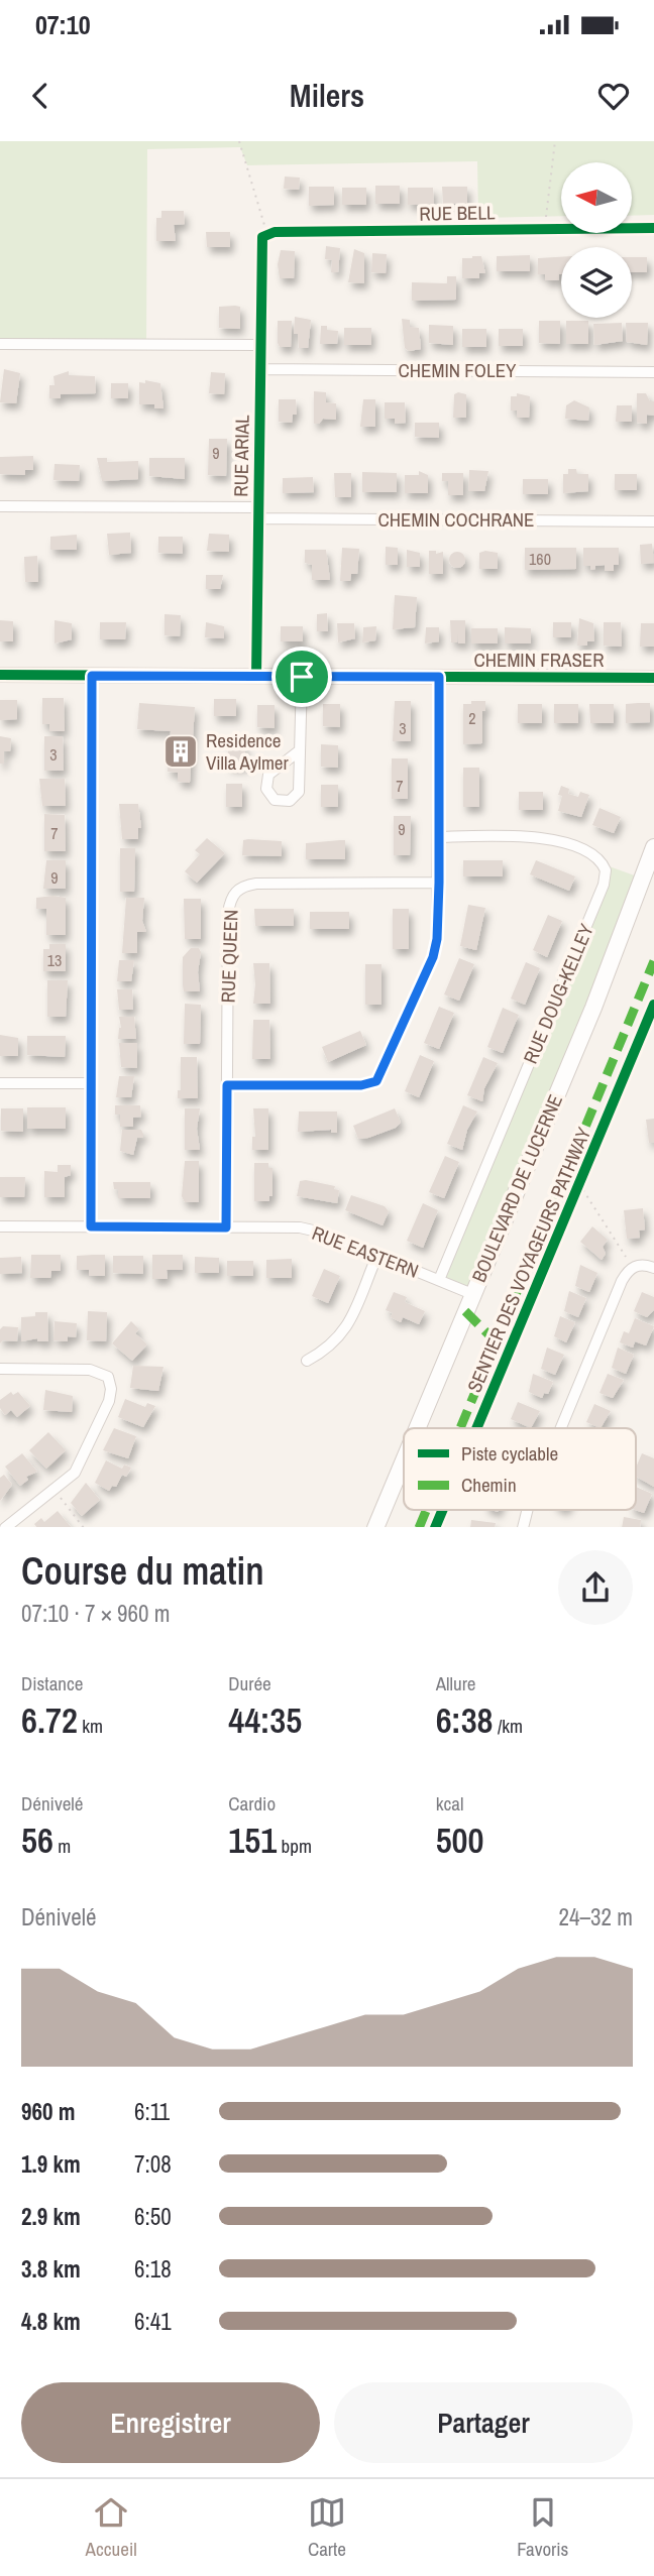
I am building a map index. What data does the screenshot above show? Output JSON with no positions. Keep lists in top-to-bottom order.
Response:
{
  "streets": {
    "main road": ["BOULEVARD DE LUCERNE"],
    "street": [
      "RUE BELL",
      "CHEMIN FOLEY",
      "RUE ARIAL",
      "CHEMIN COCHRANE",
      "CHEMIN FRASER",
      "RUE QUEEN",
      "RUE DOUG-KELLEY",
      "RUE EASTERN"
    ],
    "cycle path": ["SENTIER DES VOYAGEURS PATHWAY"]
  },
  "crossings": [
    ["RUE BELL", "RUE ARIAL"],
    ["CHEMIN FOLEY", "RUE ARIAL"],
    ["RUE ARIAL", "CHEMIN COCHRANE"],
    ["RUE ARIAL", "CHEMIN FRASER"],
    ["RUE QUEEN", "RUE EASTERN"],
    ["RUE DOUG-KELLEY", "RUE EASTERN"],
    ["BOULEVARD DE LUCERNE", "RUE EASTERN"]
  ],
  "places": {
    "building": ["Residence Villa Aylmer"]
  },
  "house_numbers": [
    "9",
    "160",
    "2",
    "3",
    "3",
    "7",
    "9",
    "7",
    "9",
    "13"
  ],
  "legend": ["Piste cyclable", "Chemin"],
  "north": "left",
  "page": {
    "status": "07:10",
    "header": "Milers",
    "heading": ["Course du matin", "07:10 · 7 × 960 m"],
    "stats": [
      ["Distance", "6.72 km"],
      ["Durée", "44:35"],
      ["Allure", "6:38 /km"],
      ["Dénivelé", "56 m"],
      ["Cardio", "151 bpm"],
      ["kcal", "500"]
    ],
    "chart": ["Dénivelé", "24–32 m"],
    "list": [
      {
        "name": "960 m",
        "note": "6:11"
      },
      {
        "name": "1.9 km",
        "note": "7:08"
      },
      {
        "name": "2.9 km",
        "note": "6:50"
      },
      {
        "name": "3.8 km",
        "note": "6:18"
      },
      {
        "name": "4.8 km",
        "note": "6:41"
      }
    ],
    "buttons": ["Enregistrer", "Partager"],
    "tabs": ["Accueil", "Carte", "Favoris"]
  }
}
